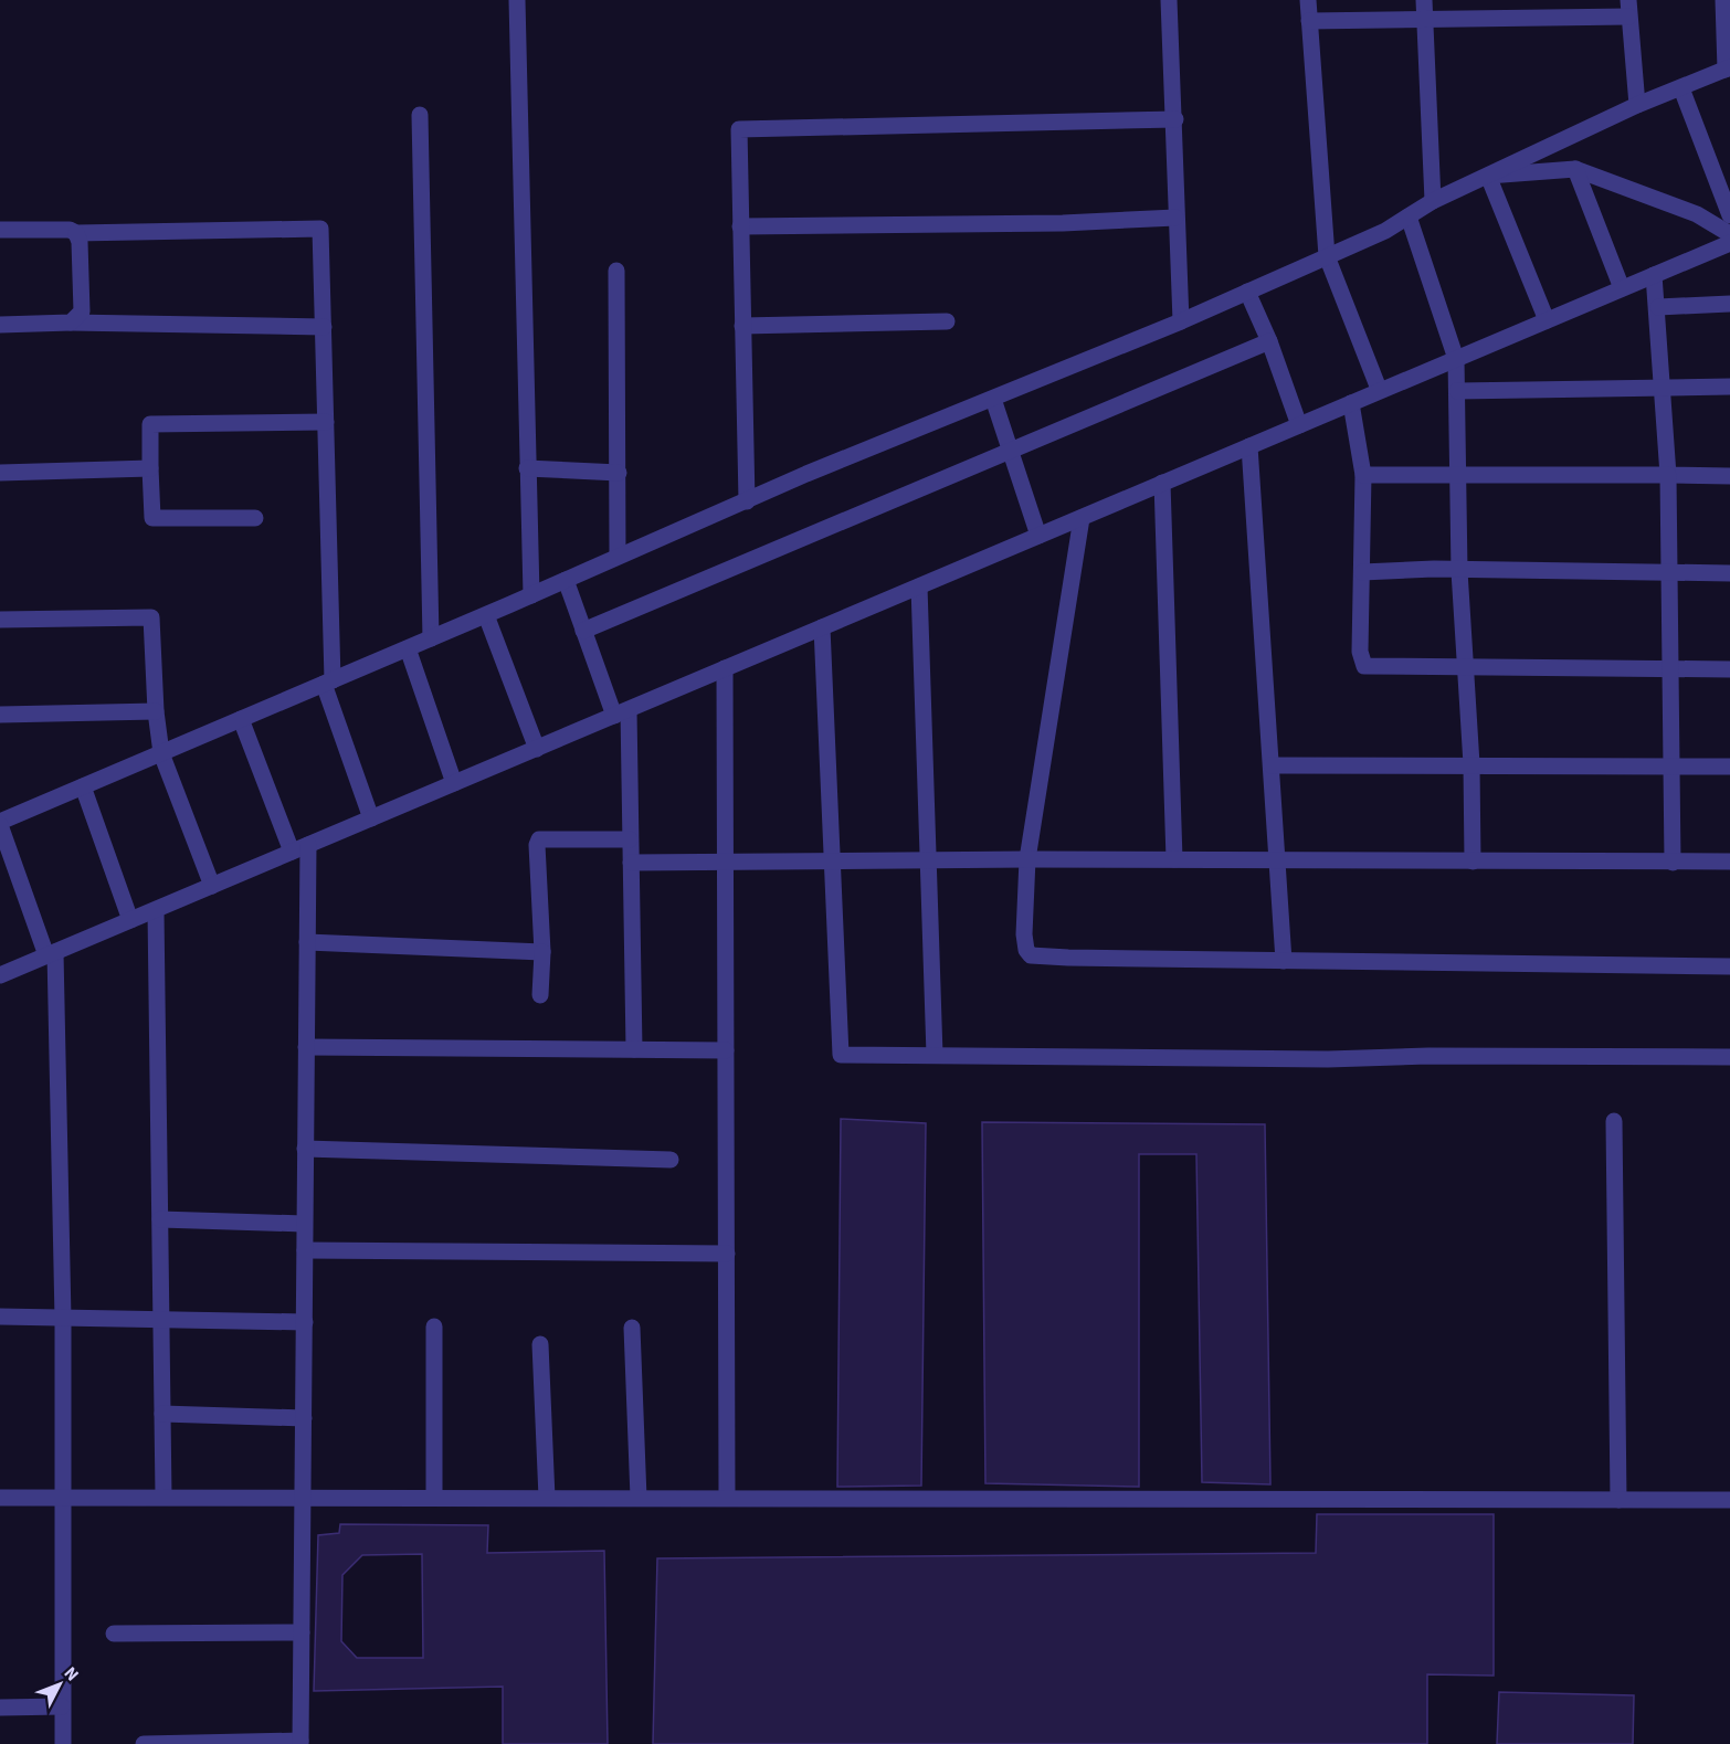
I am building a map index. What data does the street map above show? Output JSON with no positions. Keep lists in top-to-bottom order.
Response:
{
  "north": "top right"
}
